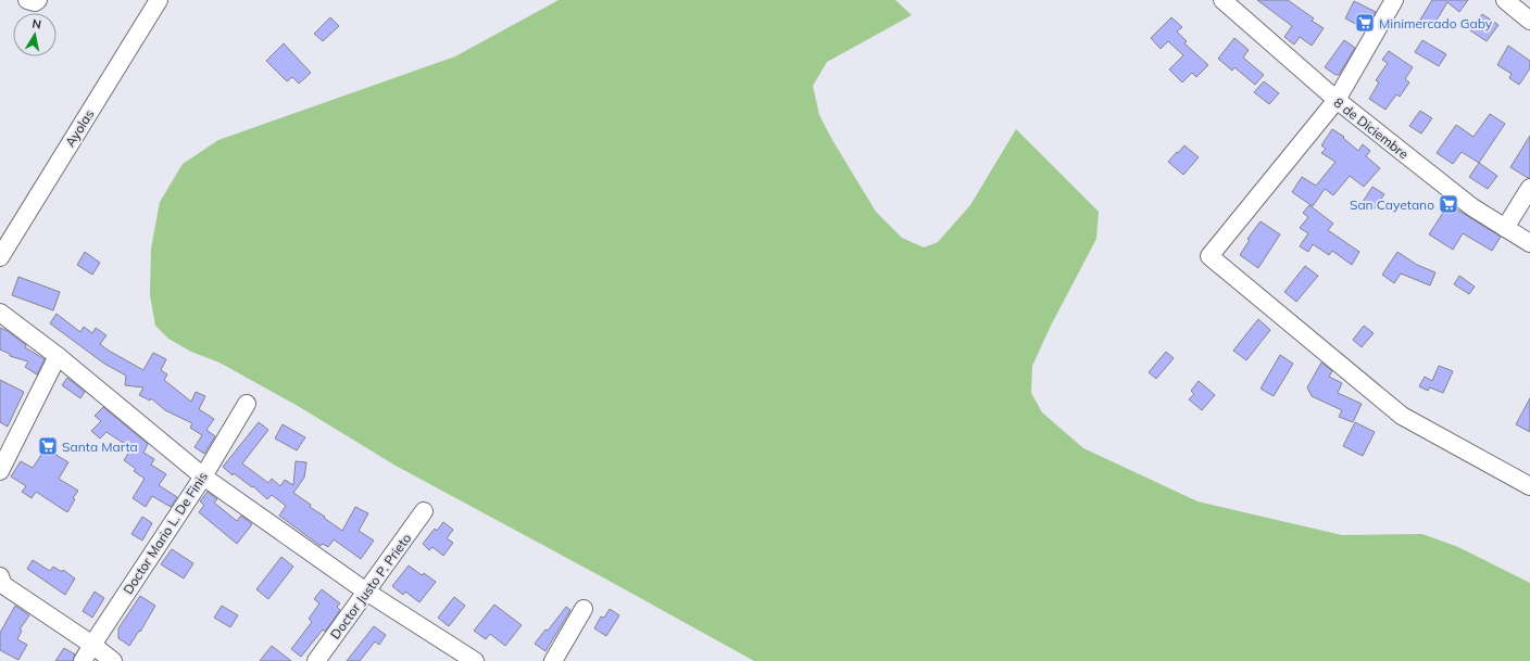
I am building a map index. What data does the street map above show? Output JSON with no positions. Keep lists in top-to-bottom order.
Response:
{
  "streets": {
    "street": [
      "Ayolas",
      "8 de Diciembre",
      "Doctor Mario L. De Finis",
      "Doctor Justo P. Prieto"
    ]
  },
  "places": {
    "supermarket": ["Minimercado Gaby", "San Cayetano", "Santa Marta"]
  },
  "north": "top"
}
